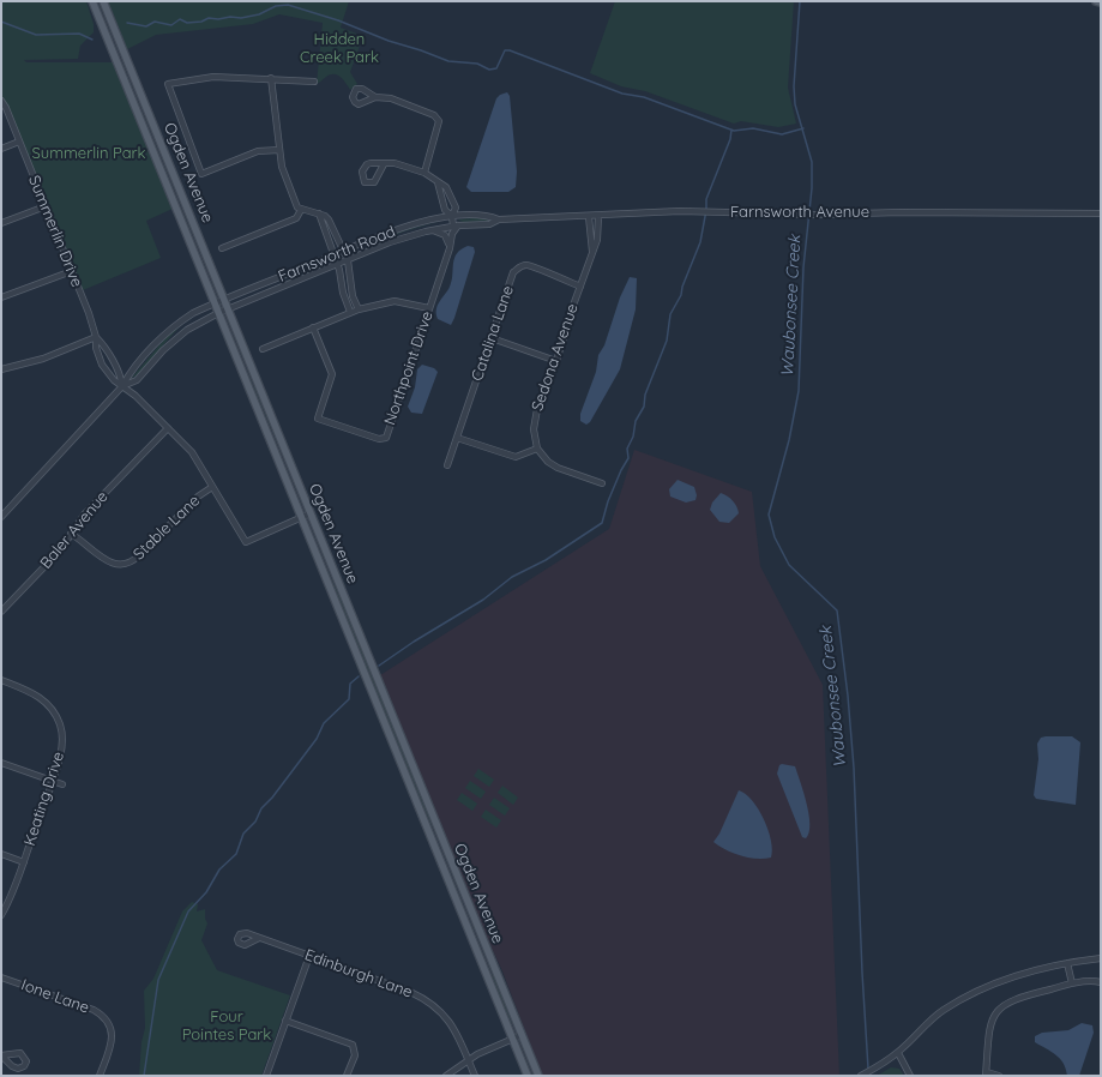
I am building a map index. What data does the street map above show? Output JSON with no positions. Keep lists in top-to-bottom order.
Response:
{
  "streets": {
    "main road": ["Ogden Avenue"],
    "street": [
      "Farnsworth Avenue",
      "Summerlin Drive",
      "Farnsworth Road",
      "Catalina Lane",
      "Sedona Avenue",
      "Northpoint Drive",
      "Stable Lane",
      "Baler Avenue",
      "Keating Drive",
      "Edinburgh Lane",
      "Ione Lane"
    ]
  },
  "crossings": [
    ["Ogden Avenue", "Summerlin Drive"],
    ["Ogden Avenue", "Farnsworth Road"],
    ["Farnsworth Avenue", "Farnsworth Road"],
    ["Farnsworth Avenue", "Sedona Avenue"],
    ["Farnsworth Avenue", "Northpoint Drive"],
    ["Summerlin Drive", "Stable Lane"],
    ["Summerlin Drive", "Baler Avenue"],
    ["Farnsworth Road", "Northpoint Drive"],
    ["Catalina Lane", "Sedona Avenue"],
    ["Stable Lane", "Baler Avenue"]
  ],
  "water": ["Waubonsee Creek"],
  "parks": ["Hidden Creek Park", "Summerlin Park", "Four Pointes Park"]
}
